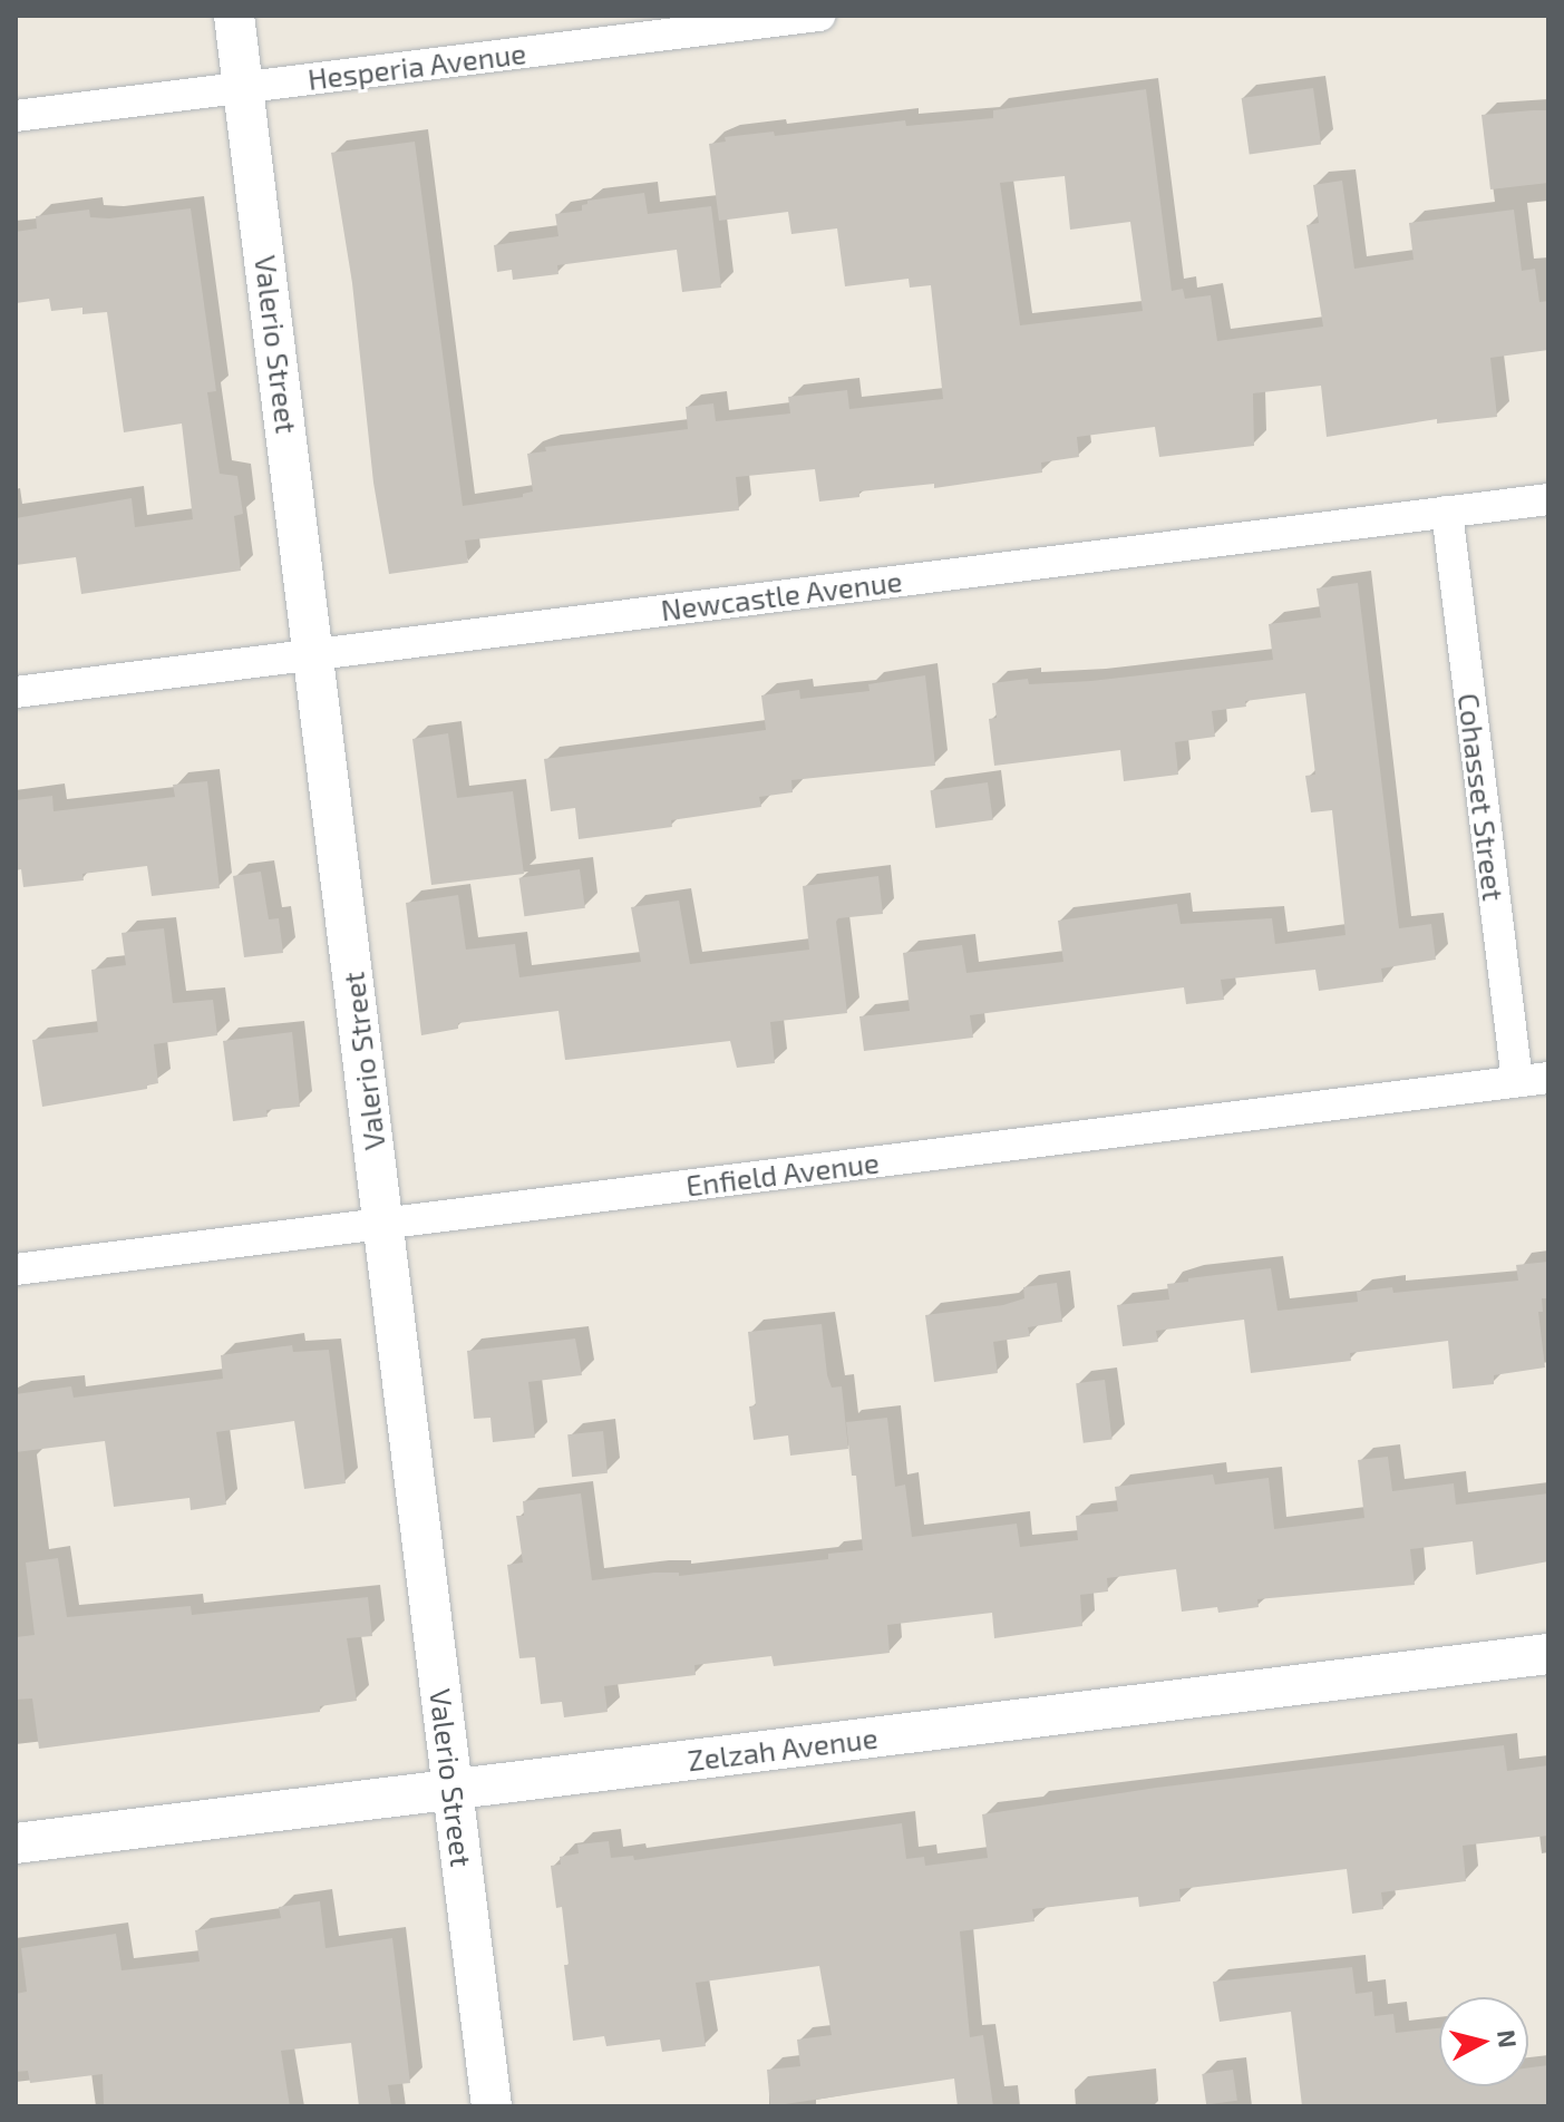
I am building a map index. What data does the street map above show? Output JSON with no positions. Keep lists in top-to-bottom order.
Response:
{
  "streets": {
    "street": [
      "Hesperia Avenue",
      "Valerio Street",
      "Newcastle Avenue",
      "Cohasset Street",
      "Enfield Avenue",
      "Zelzah Avenue"
    ]
  },
  "crossings": [
    ["Hesperia Avenue", "Valerio Street"],
    ["Valerio Street", "Newcastle Avenue"],
    ["Valerio Street", "Enfield Avenue"],
    ["Valerio Street", "Zelzah Avenue"],
    ["Newcastle Avenue", "Cohasset Street"],
    ["Cohasset Street", "Enfield Avenue"]
  ],
  "north": "right"
}
